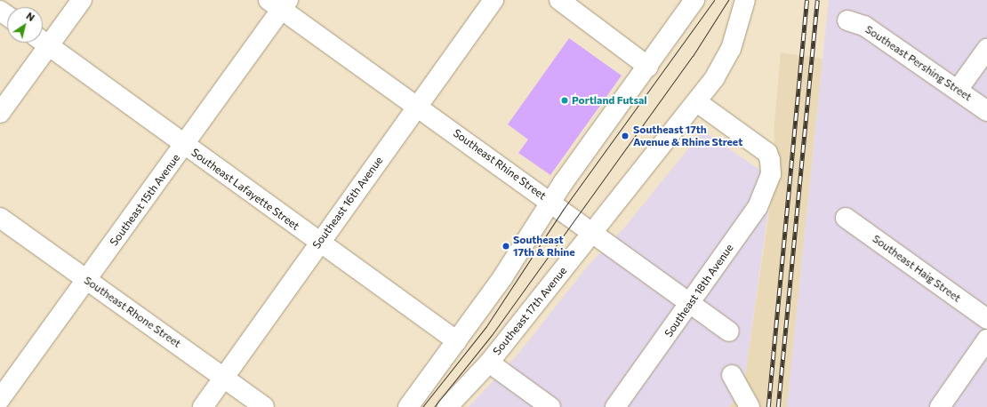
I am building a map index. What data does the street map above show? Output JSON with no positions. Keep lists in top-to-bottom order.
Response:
{
  "streets": {
    "street": [
      "Southeast Pershing Street",
      "Southeast Rhine Street",
      "Southeast Lafayette Street",
      "Southeast 15th Avenue",
      "Southeast 16th Avenue",
      "Southeast Haig Street",
      "Southeast 18th Avenue",
      "Southeast 17th Avenue",
      "Southeast Rhone Street"
    ]
  },
  "crossings": [
    ["Southeast Rhine Street", "Southeast 15th Avenue"],
    ["Southeast Rhine Street", "Southeast 16th Avenue"],
    ["Southeast Rhine Street", "Southeast 18th Avenue"],
    ["Southeast Rhine Street", "Southeast 17th Avenue"],
    ["Southeast Lafayette Street", "Southeast 15th Avenue"],
    ["Southeast Lafayette Street", "Southeast 16th Avenue"],
    ["Southeast 15th Avenue", "Southeast Rhone Street"],
    ["Southeast 16th Avenue", "Southeast Rhone Street"],
    ["Southeast 18th Avenue", "Southeast 17th Avenue"]
  ],
  "places": ["Portland Futsal", "Southeast 17th Avenue & Rhine Street", "Southeast 17th & Rhine"],
  "north": "top right"
}
